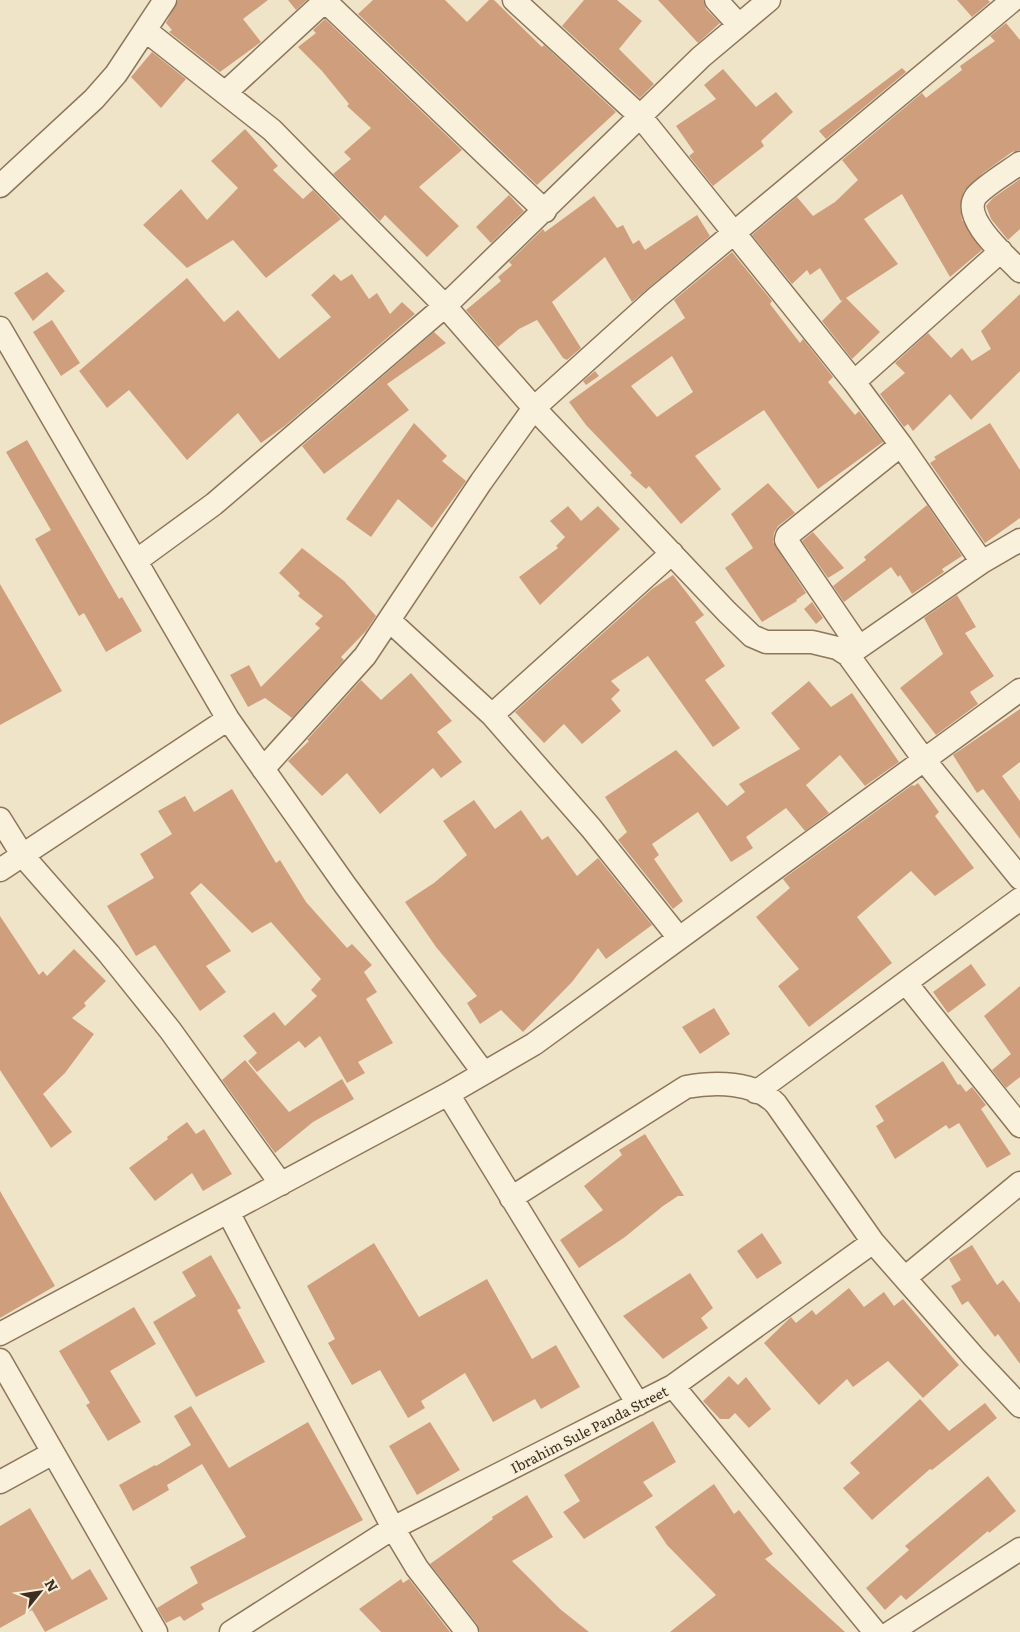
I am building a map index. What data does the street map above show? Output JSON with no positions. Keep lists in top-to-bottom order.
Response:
{
  "streets": {
    "street": ["Ibrahim Sule Panda Street"]
  },
  "north": "top right"
}
